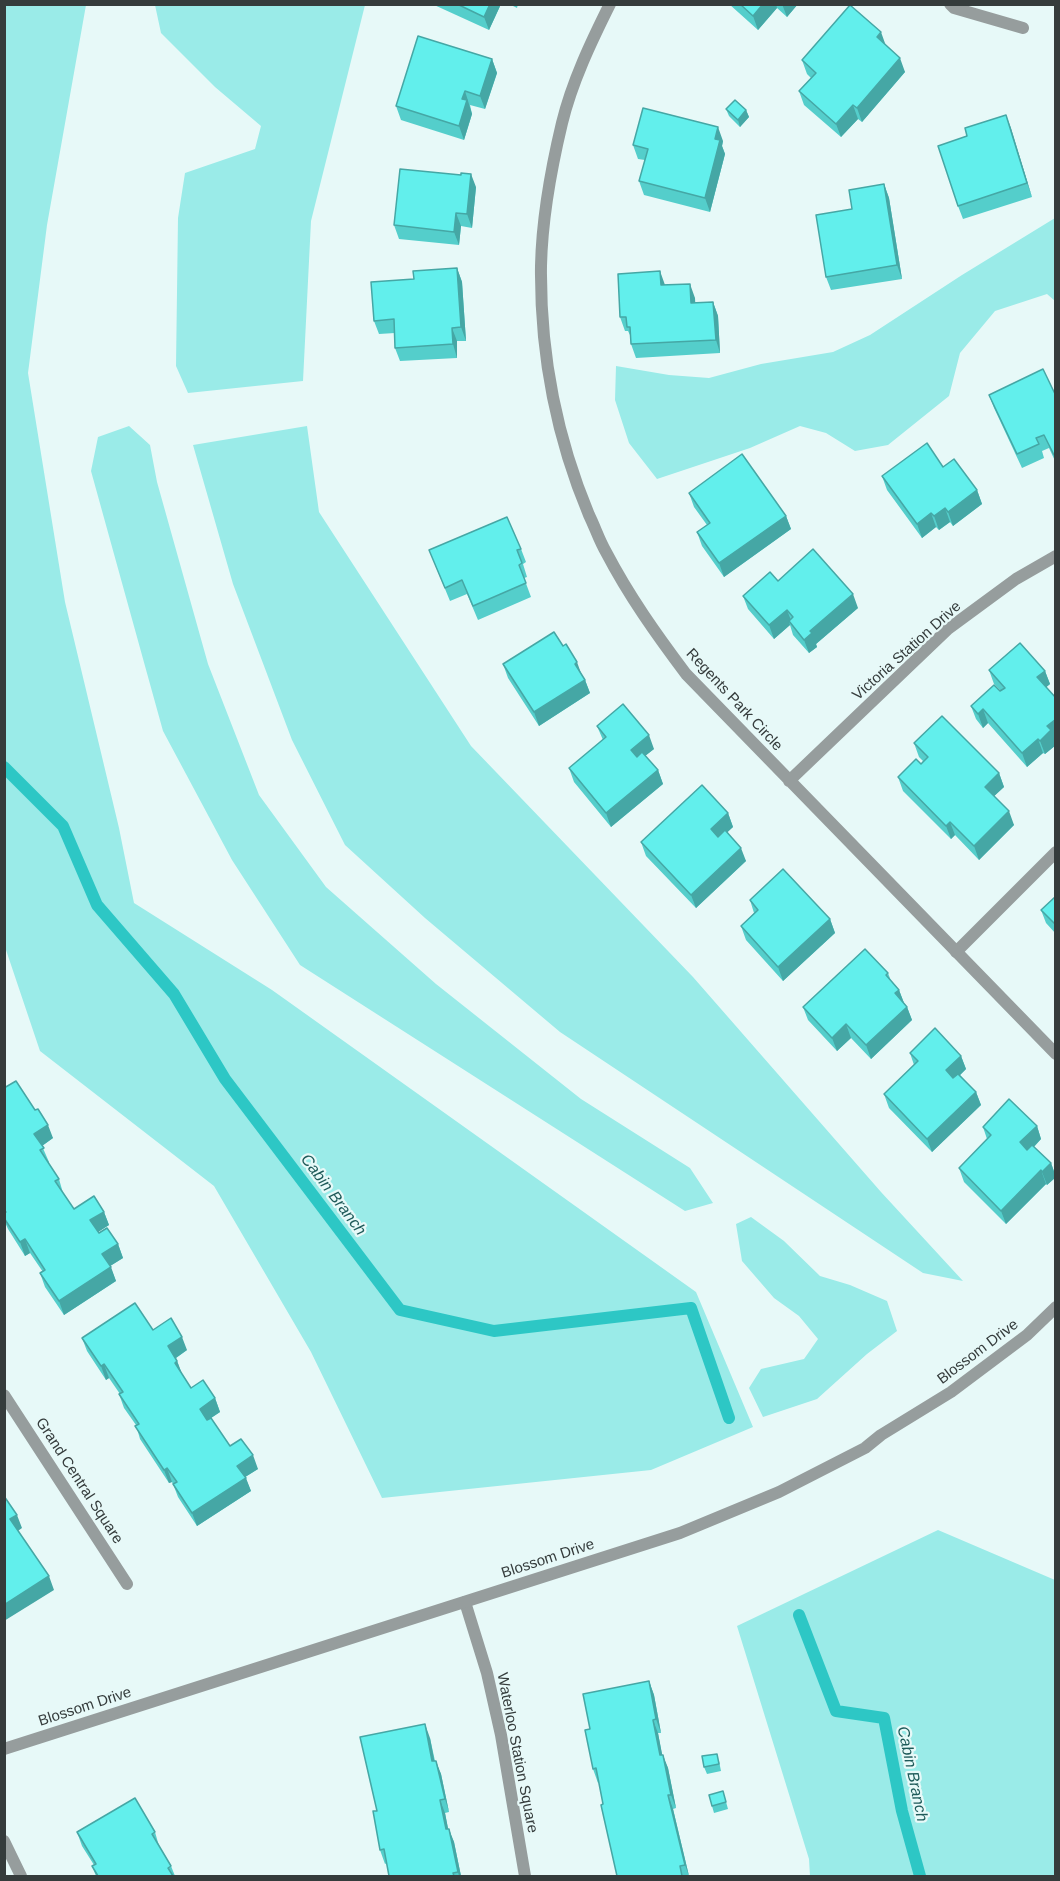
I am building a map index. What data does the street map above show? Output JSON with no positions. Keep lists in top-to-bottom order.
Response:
{
  "streets": {
    "street": [
      "Victoria Station Drive",
      "Regents Park Circle",
      "Blossom Drive",
      "Grand Central Square",
      "Waterloo Station Square"
    ]
  },
  "crossings": [
    ["Victoria Station Drive", "Regents Park Circle"],
    ["Blossom Drive", "Waterloo Station Square"]
  ],
  "water": ["Cabin Branch"]
}
